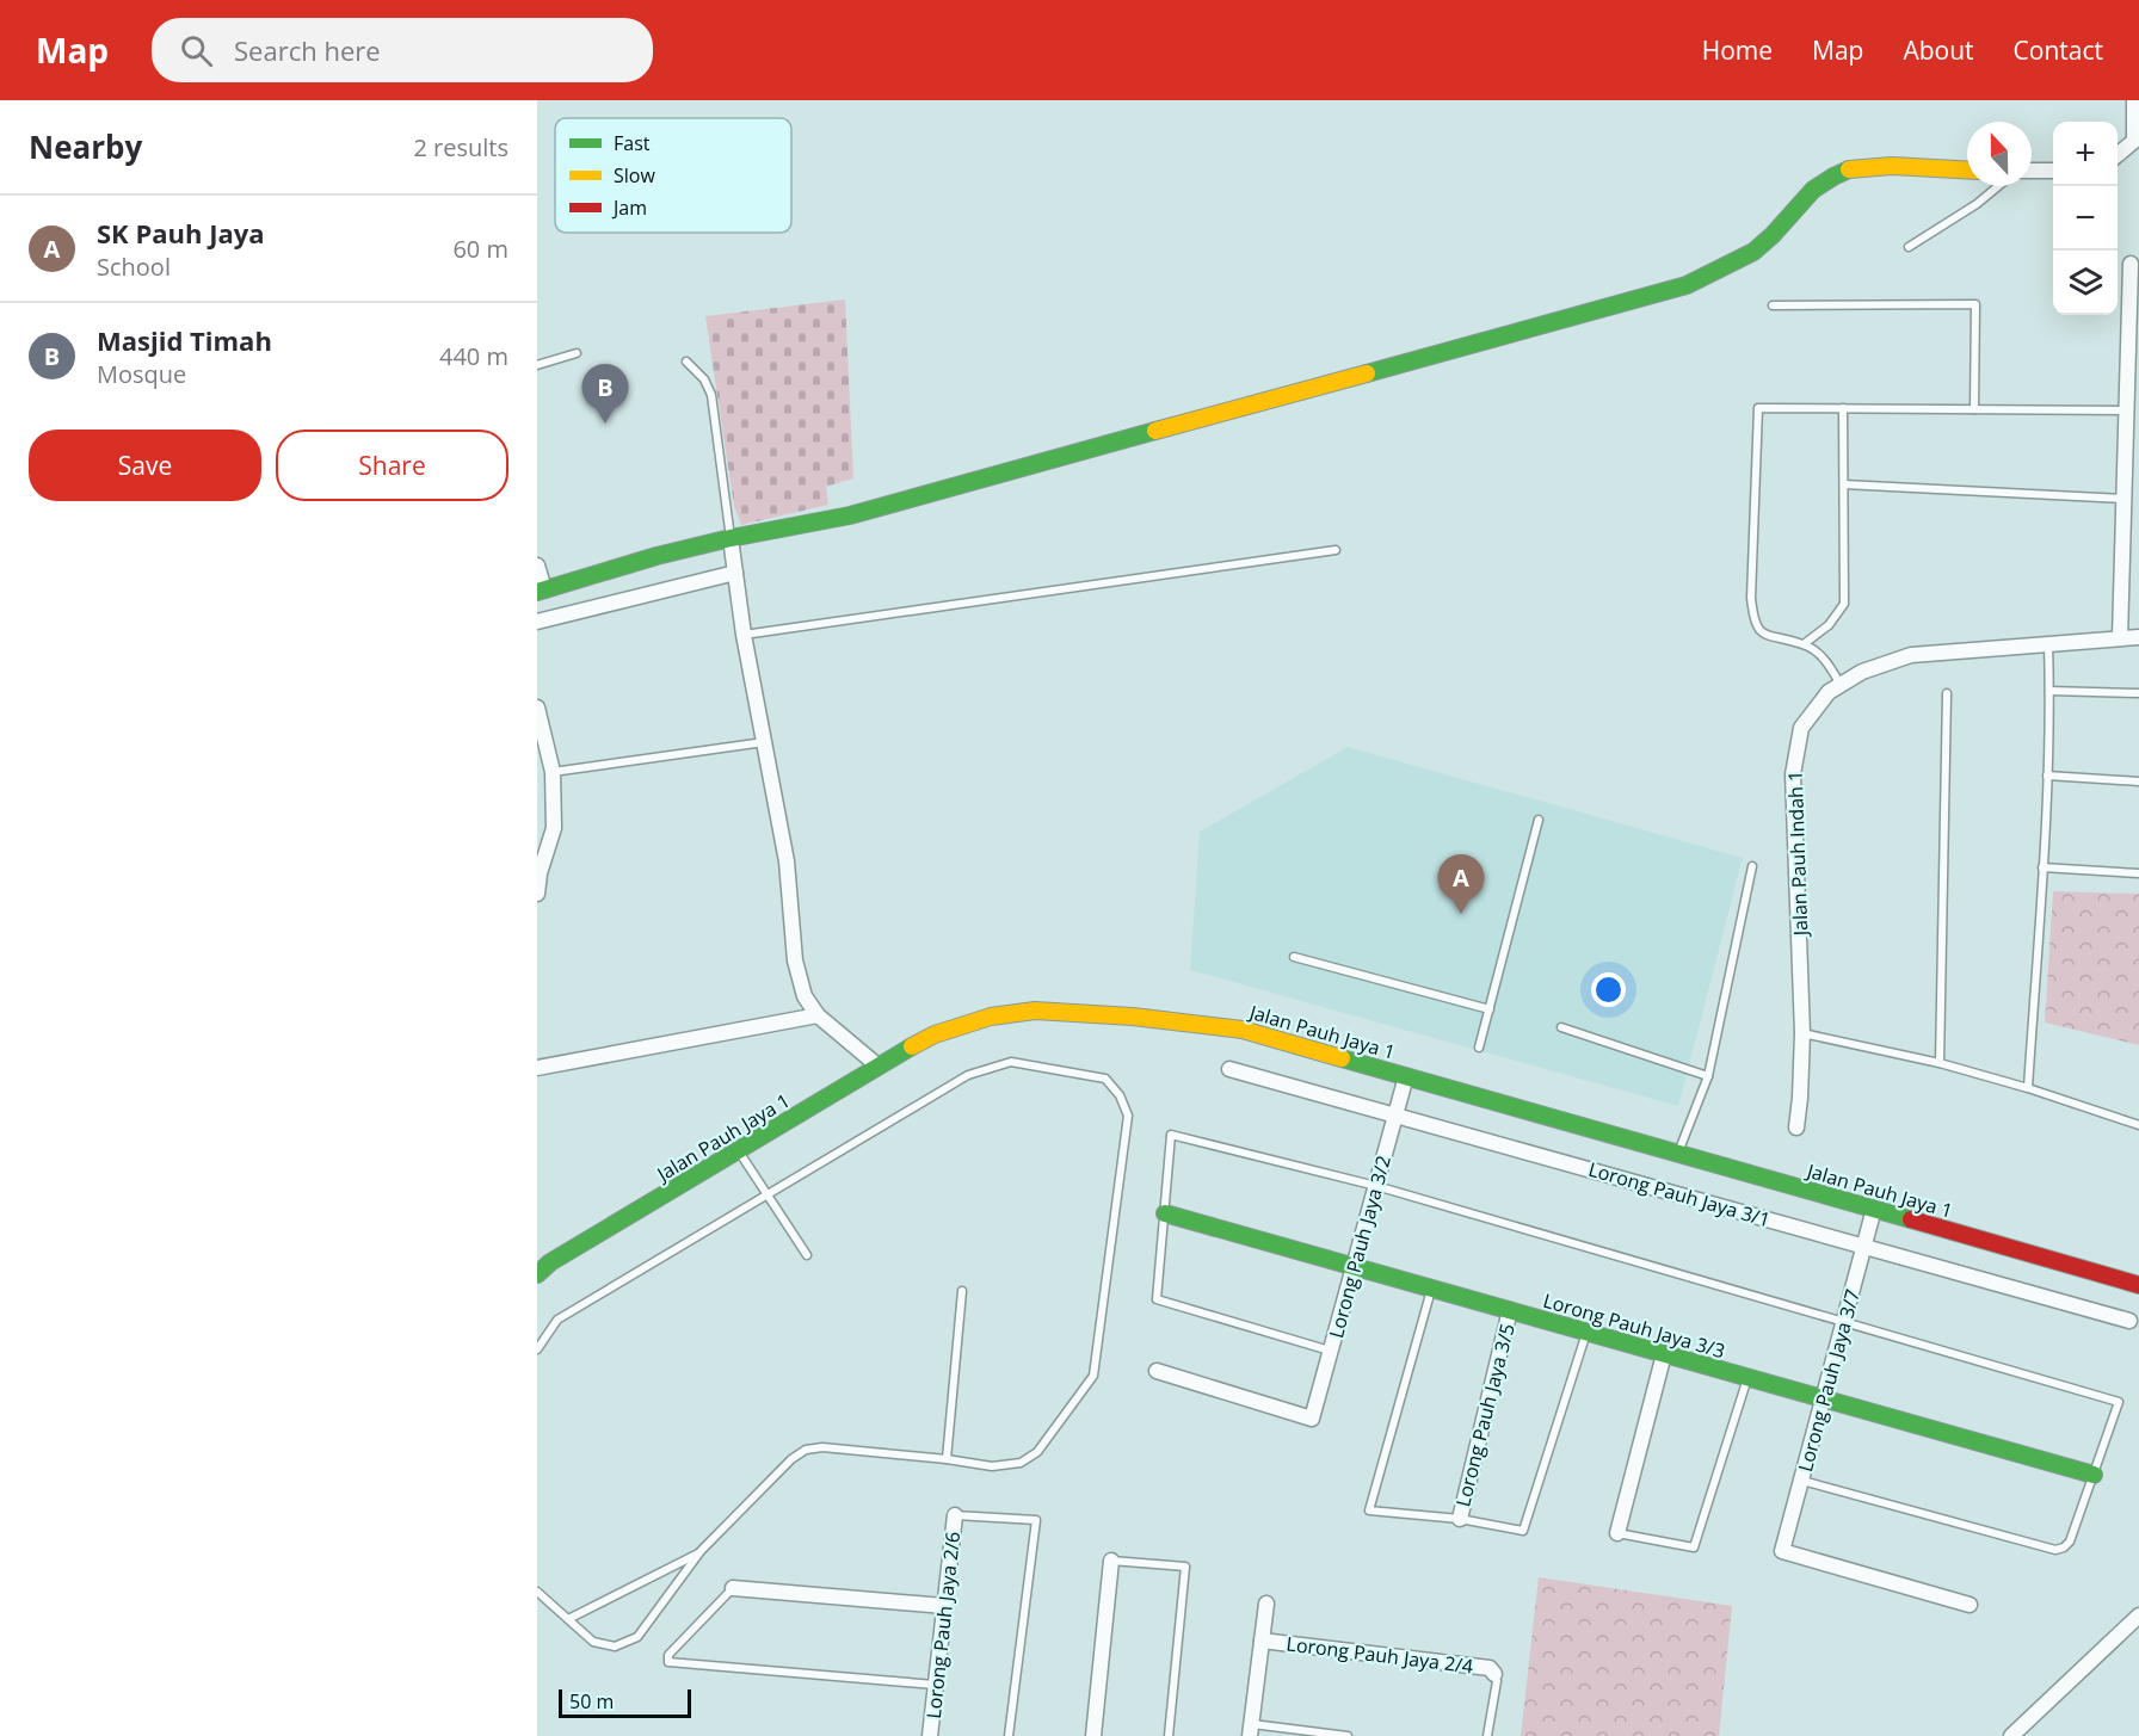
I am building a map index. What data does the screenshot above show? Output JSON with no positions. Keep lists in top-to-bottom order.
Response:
{
  "streets": {
    "street": [
      "Jalan Pauh Indah 1",
      "Jalan Pauh Jaya 1",
      "Lorong Pauh Jaya 3/1",
      "Lorong Pauh Jaya 3/2",
      "Lorong Pauh Jaya 3/3",
      "Lorong Pauh Jaya 3/7",
      "Lorong Pauh Jaya 3/5",
      "Lorong Pauh Jaya 2/6",
      "Lorong Pauh Jaya 2/4"
    ]
  },
  "crossings": [
    ["Jalan Pauh Jaya 1", "Lorong Pauh Jaya 3/2"],
    ["Jalan Pauh Jaya 1", "Lorong Pauh Jaya 3/7"],
    ["Lorong Pauh Jaya 3/1", "Lorong Pauh Jaya 3/2"],
    ["Lorong Pauh Jaya 3/1", "Lorong Pauh Jaya 3/7"],
    ["Lorong Pauh Jaya 3/2", "Lorong Pauh Jaya 3/3"],
    ["Lorong Pauh Jaya 3/3", "Lorong Pauh Jaya 3/7"],
    ["Lorong Pauh Jaya 3/3", "Lorong Pauh Jaya 3/5"]
  ],
  "legend": ["Fast", "Slow", "Jam"],
  "scale_bar": "50 m",
  "north": "top",
  "page": {
    "header": "Map",
    "search": "Search here",
    "nav": [
      "Home",
      "Map",
      "About",
      "Contact"
    ],
    "heading": ["Nearby", "2 results"],
    "map_buttons": ["+", "−"],
    "list": [
      {
        "mark": "A",
        "name": "SK Pauh Jaya",
        "note": "School",
        "value": "60 m"
      },
      {
        "mark": "B",
        "name": "Masjid Timah",
        "note": "Mosque",
        "value": "440 m"
      }
    ],
    "pins": ["B", "A"],
    "buttons": ["Save", "Share"],
    "scale": "50 m"
  }
}
